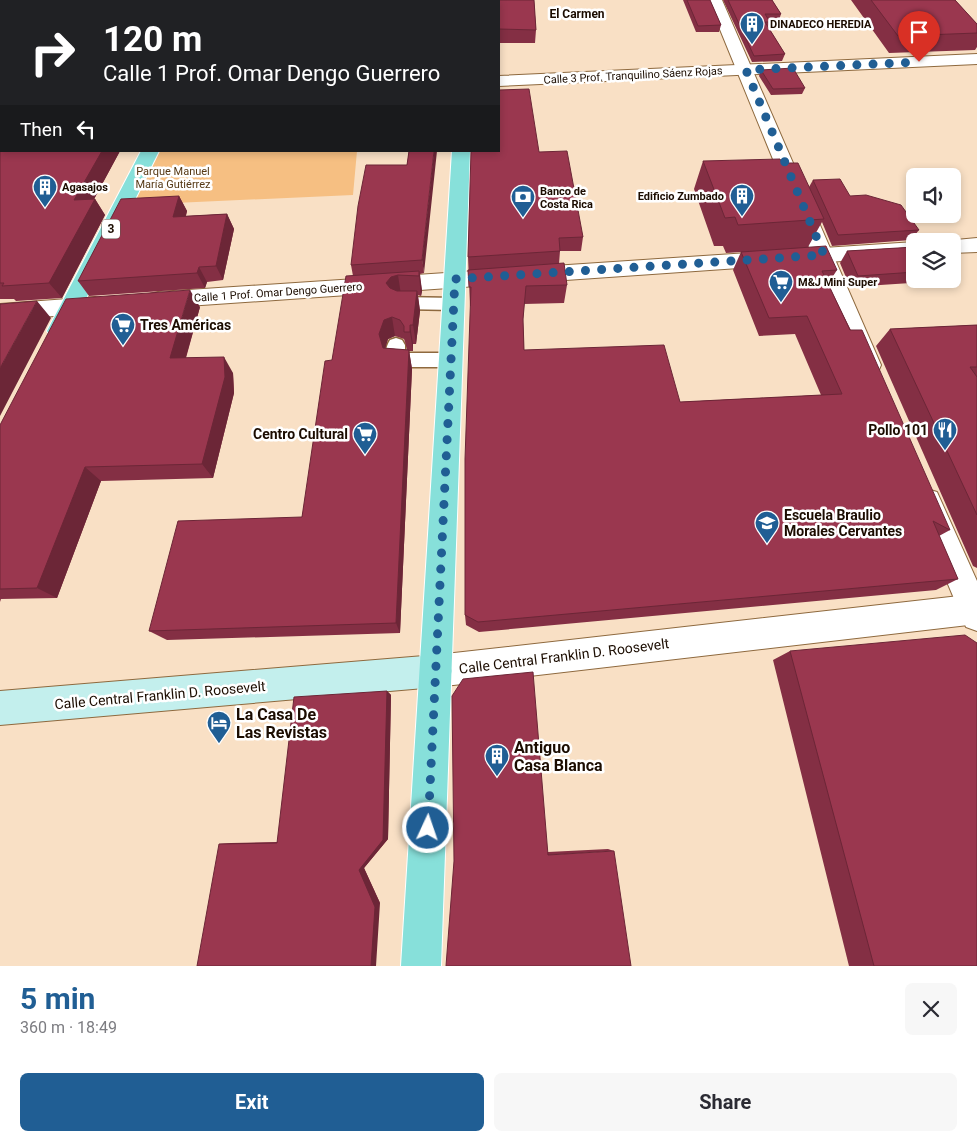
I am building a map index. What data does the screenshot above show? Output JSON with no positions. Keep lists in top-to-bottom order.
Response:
{
  "streets": {
    "main road": ["3", "Calle Central Franklin D. Roosevelt"],
    "street": ["Calle 3 Prof. Tranquilino Sáenz Rojas", "Calle 1 Prof. Omar Dengo Guerrero"]
  },
  "crossings": [
    ["3", "Calle 1 Prof. Omar Dengo Guerrero"]
  ],
  "districts": ["El Carmen"],
  "parks": ["Parque Manuel María Gutiérrez"],
  "places": {
    "building": [
      "DINADECO HEREDIA",
      "Agasajos",
      "Edificio Zumbado",
      "Antiguo Casa Blanca"
    ],
    "bank": ["Banco de Costa Rica"],
    "supermarket": ["M&J Mini Super", "Tres Américas", "Centro Cultural"],
    "restaurant": ["Pollo 101"],
    "school or university": ["Escuela Braulio Morales Cervantes"],
    "hotel": ["La Casa De Las Revistas"]
  },
  "page": {
    "turn": ["120 m", "Calle 1 Prof. Omar Dengo Guerrero"],
    "then": "Then",
    "heading": ["5 min", "360 m · 18:49"],
    "buttons": ["Exit", "Share"]
  }
}
